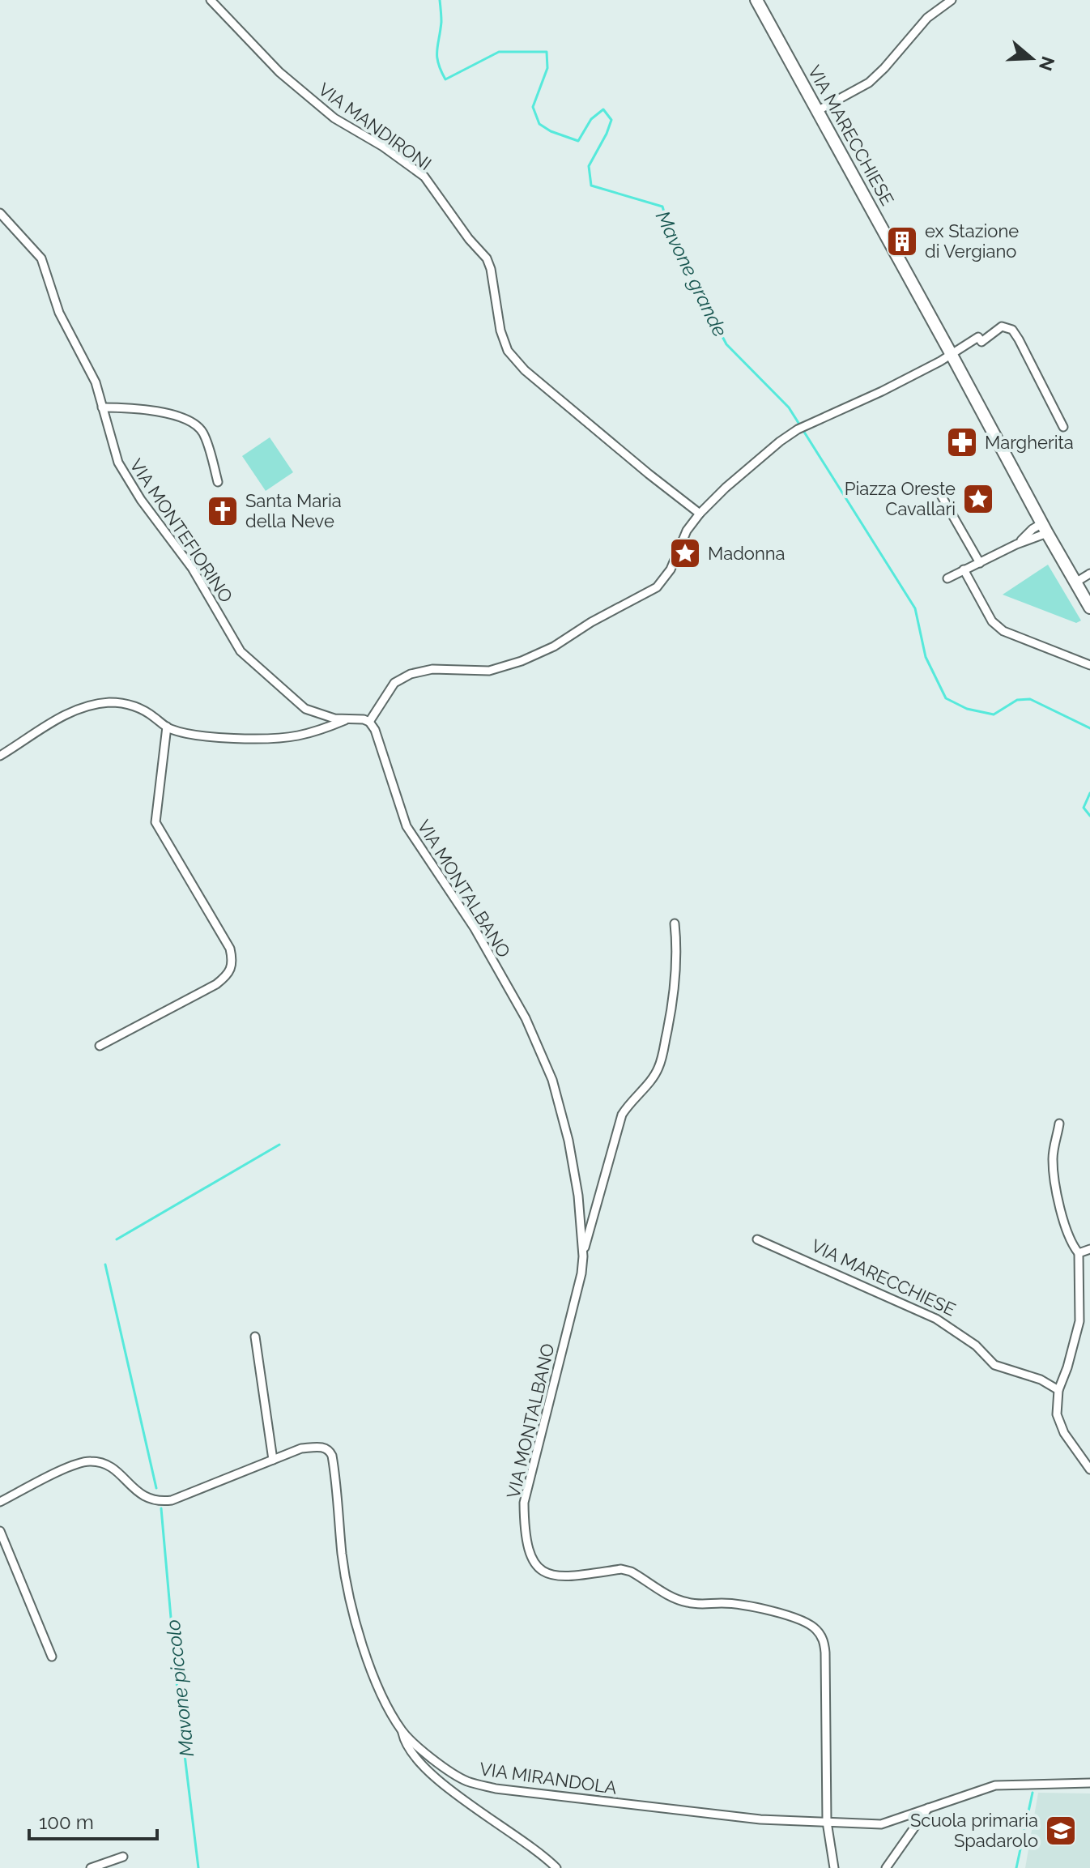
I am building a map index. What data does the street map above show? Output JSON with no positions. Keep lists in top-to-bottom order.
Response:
{
  "streets": {
    "main road": ["VIA MARECCHIESE"],
    "street": [
      "VIA MANDIRONI",
      "VIA MONTEFIORINO",
      "VIA MONTALBANO",
      "VIA MIRANDOLA"
    ]
  },
  "crossings": [
    ["VIA MONTEFIORINO", "VIA MONTALBANO"],
    ["VIA MONTALBANO", "VIA MIRANDOLA"]
  ],
  "water": ["Mavone grande", "Mavone piccolo"],
  "places": {
    "building": ["ex Stazione di Vergiano"],
    "pharmacy": ["Margherita"],
    "place": ["Piazza Oreste Cavallari", "Madonna"],
    "church": ["Santa Maria della Neve"],
    "school or university": ["Scuola primaria Spadarolo"]
  },
  "scale_bar": "100 m",
  "north": "right"
}
